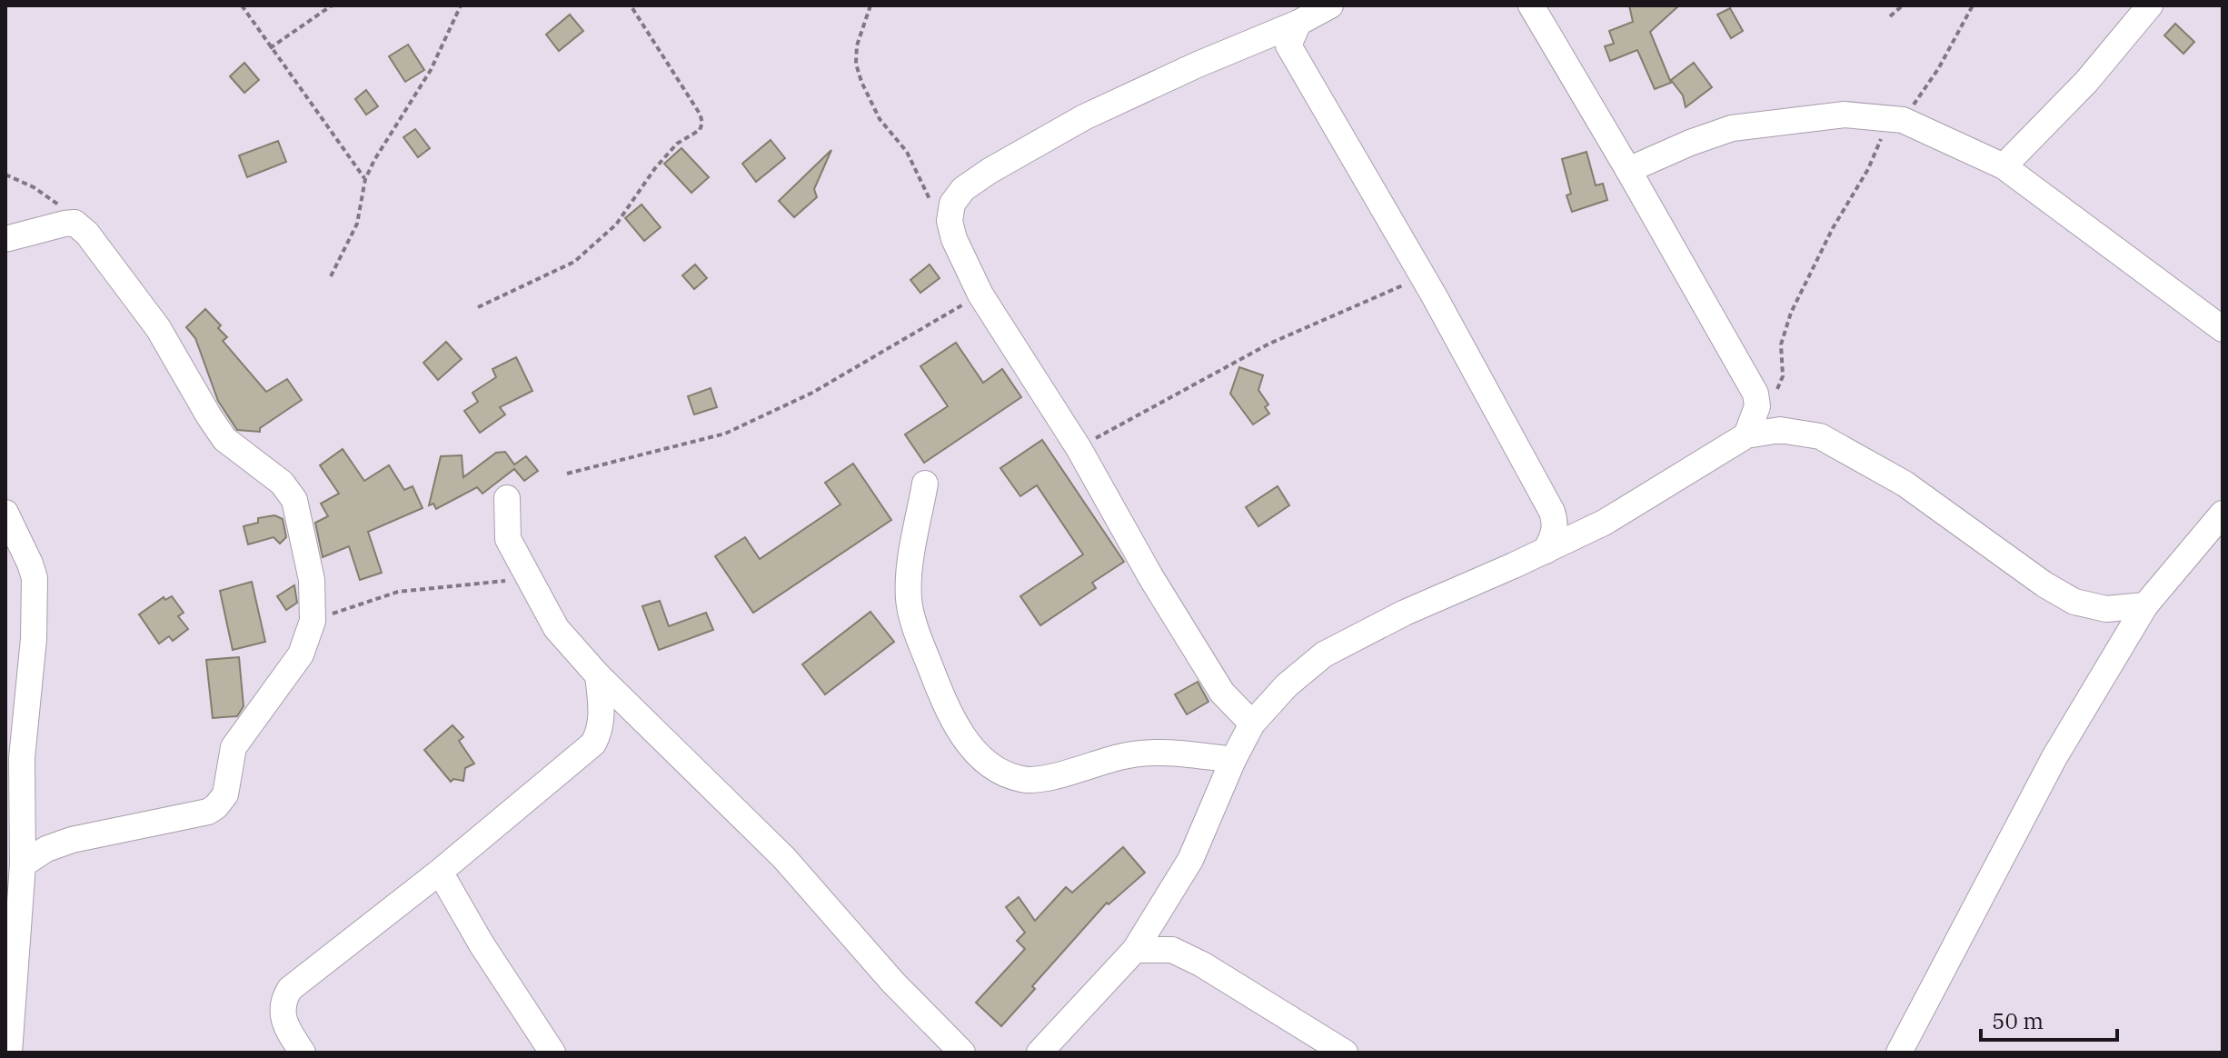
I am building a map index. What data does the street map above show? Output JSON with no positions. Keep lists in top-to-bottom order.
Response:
{
  "scale_bar": "50 m"
}
